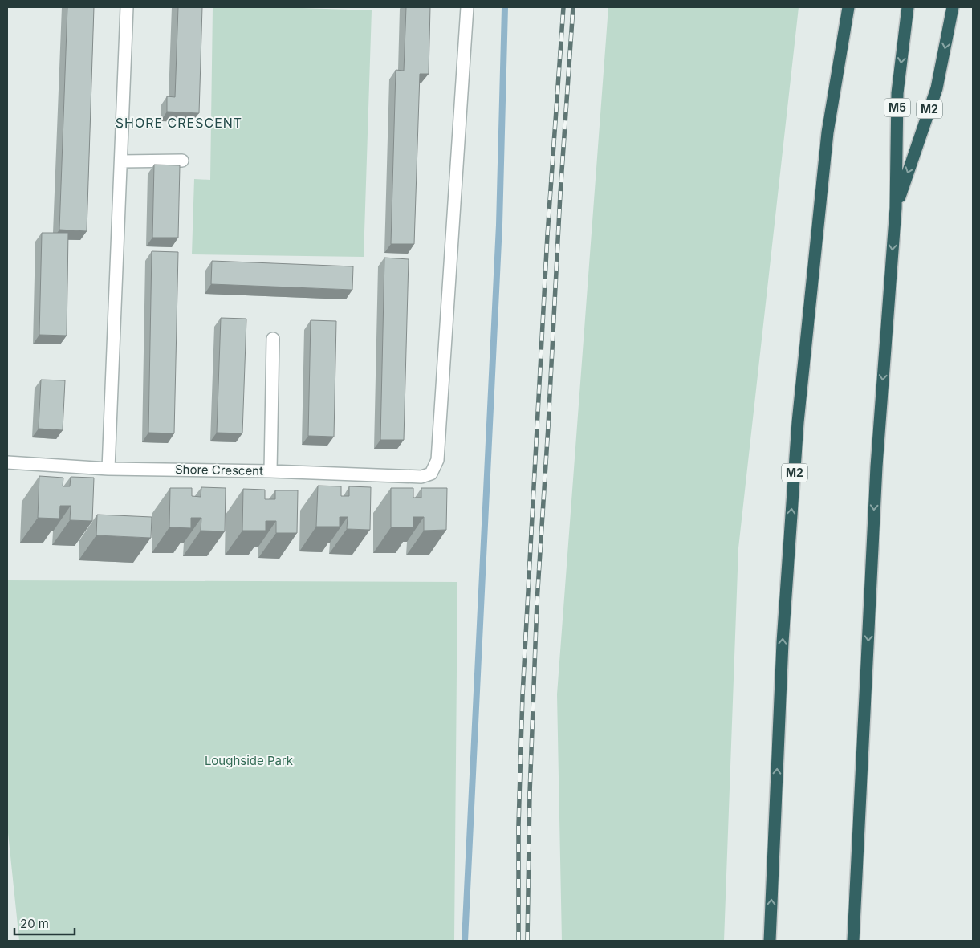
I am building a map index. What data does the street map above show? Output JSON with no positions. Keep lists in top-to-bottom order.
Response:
{
  "streets": {
    "highway": ["M5", "M2"],
    "street": ["Shore Crescent"]
  },
  "crossings": [
    ["M5", "M2"]
  ],
  "districts": ["SHORE CRESCENT"],
  "parks": ["Loughside Park"],
  "scale_bar": "20 m"
}
